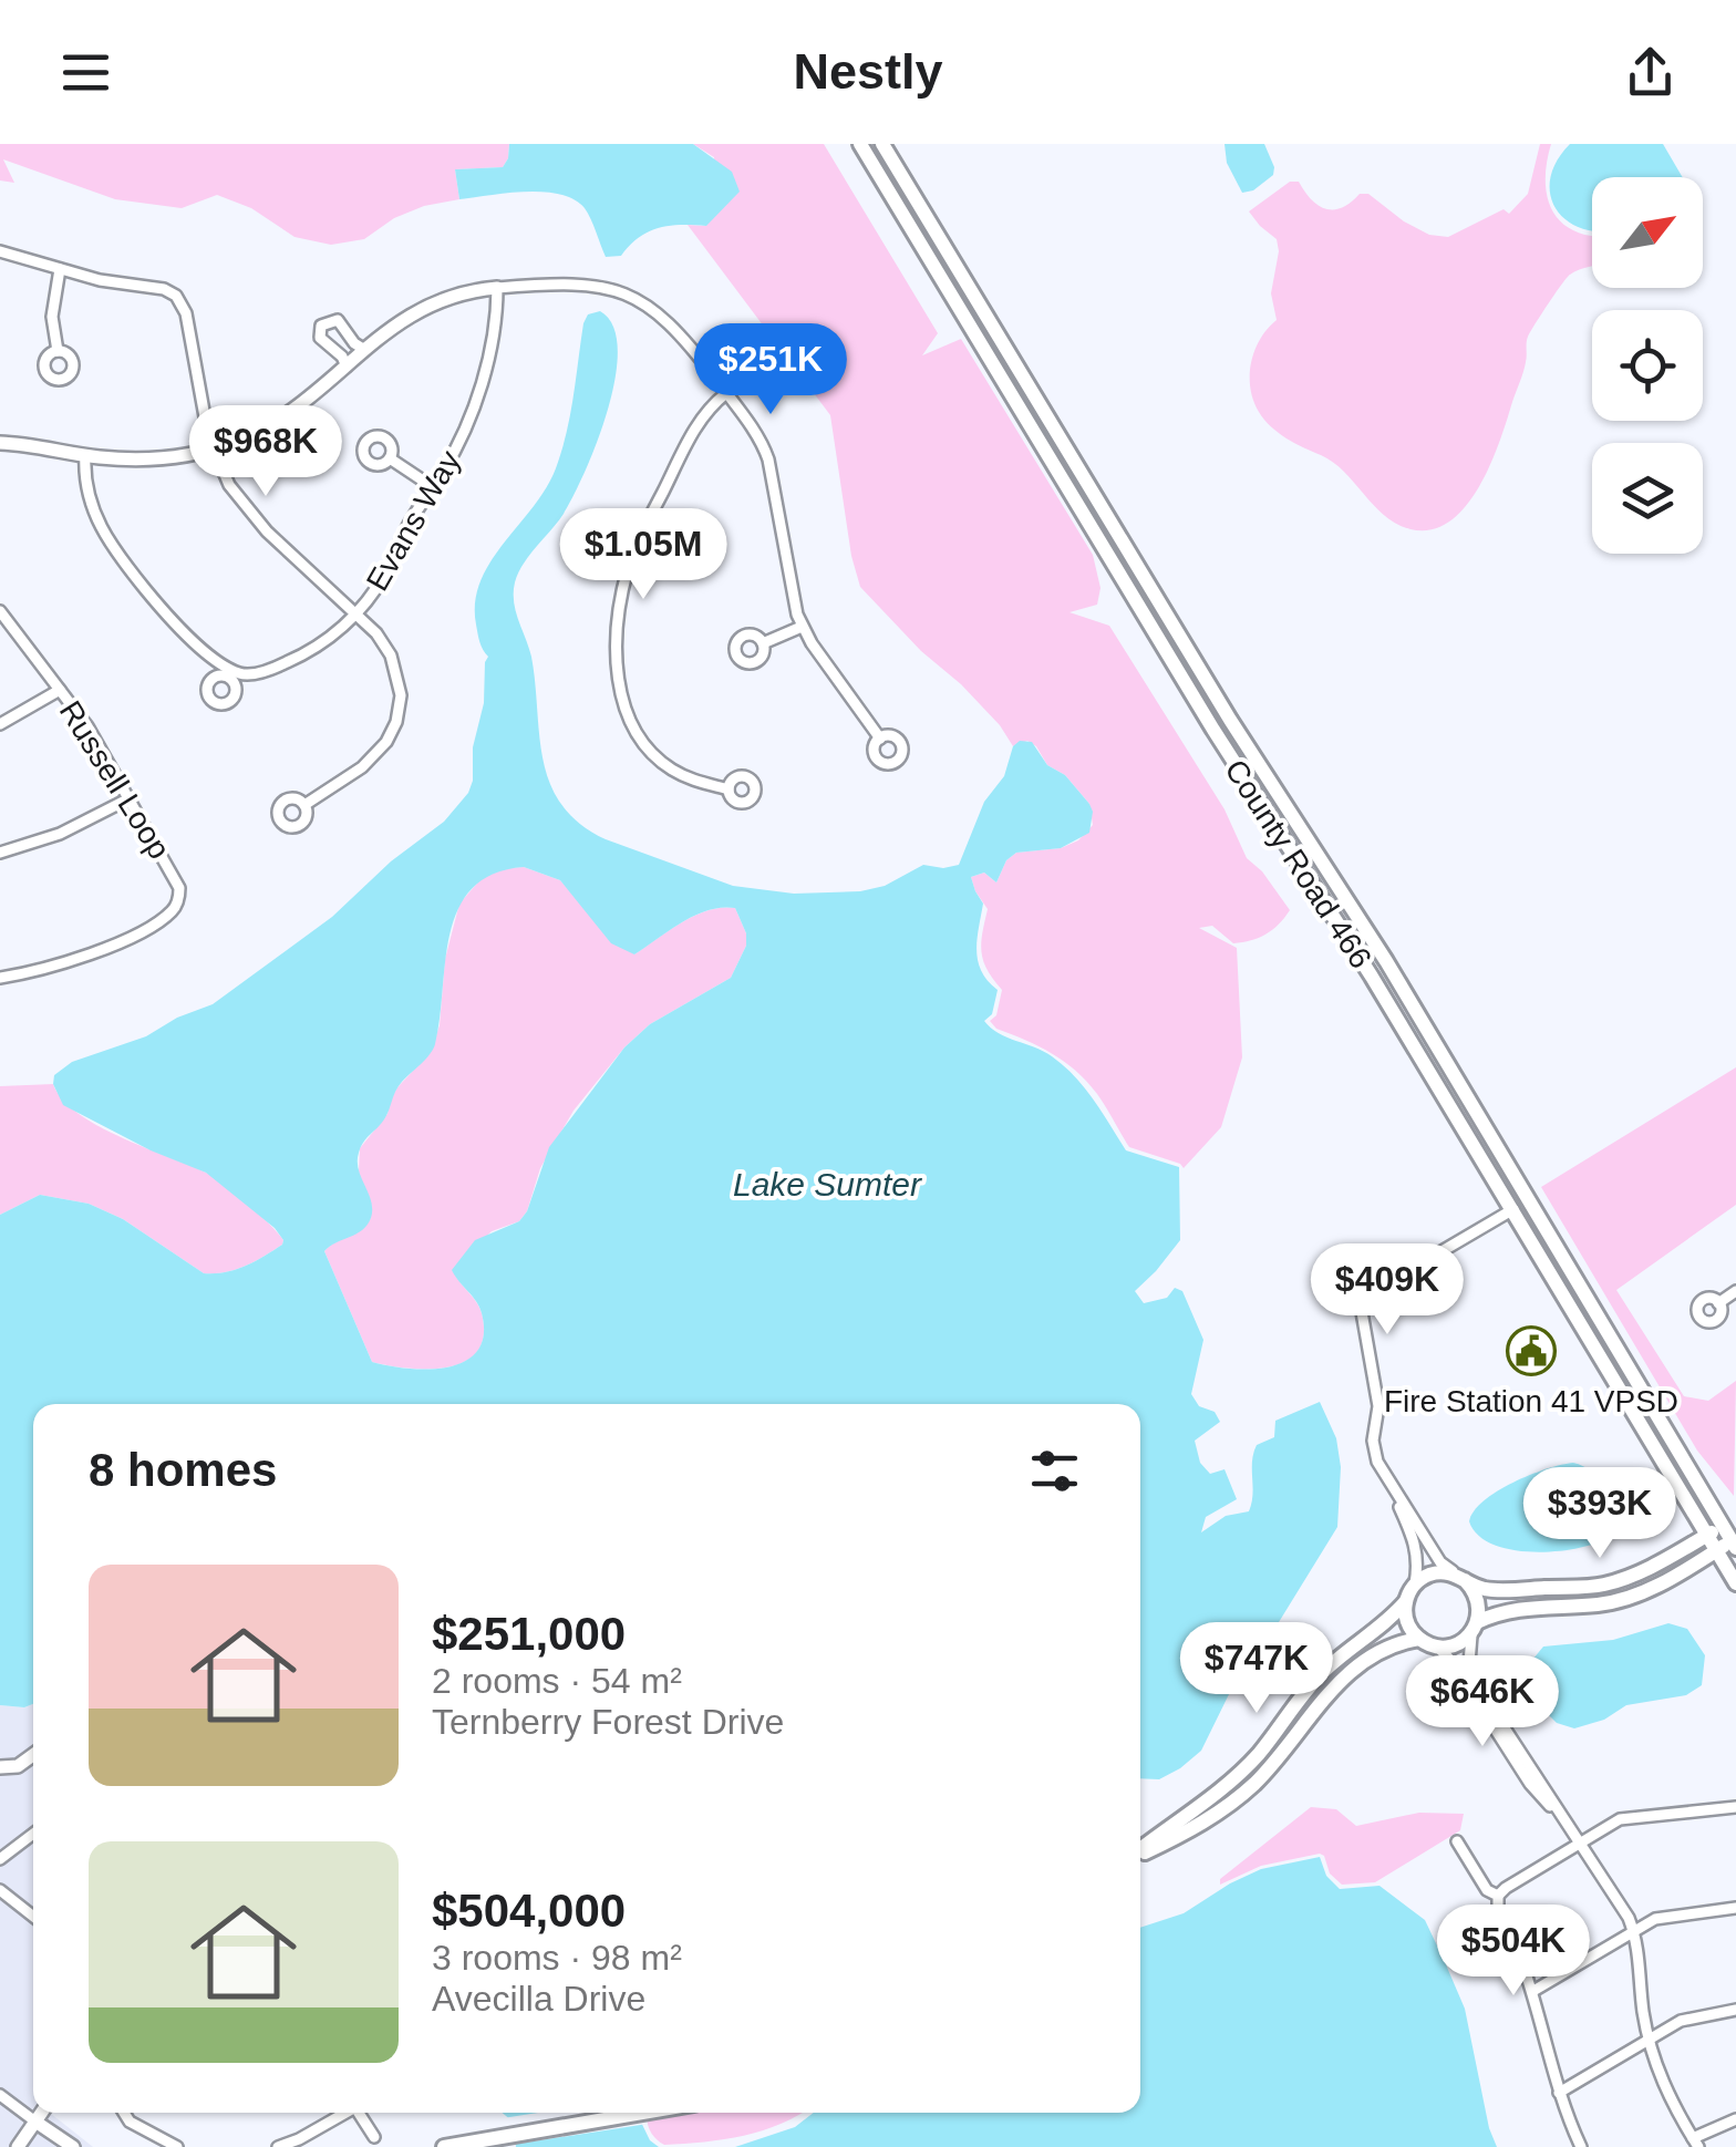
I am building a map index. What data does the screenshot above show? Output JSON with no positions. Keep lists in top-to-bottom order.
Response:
{
  "streets": {
    "main road": ["County Road 466"],
    "street": ["Evans Way", "Russell Loop"]
  },
  "water": ["Lake Sumter"],
  "places": {
    "public building": ["Fire Station 41 VPSD"]
  },
  "north": "top right",
  "page": {
    "header": "Nestly",
    "price": [
      "$251K",
      "$968K",
      "$1.05M",
      "$409K",
      "$393K",
      "$747K",
      "$646K",
      "$504K"
    ],
    "heading": "8 homes",
    "list": [
      {
        "name": "$251,000",
        "note": "2 rooms · 54 m² · Ternberry Forest Drive"
      },
      {
        "name": "$504,000",
        "note": "3 rooms · 98 m² · Avecilla Drive"
      }
    ]
  }
}
